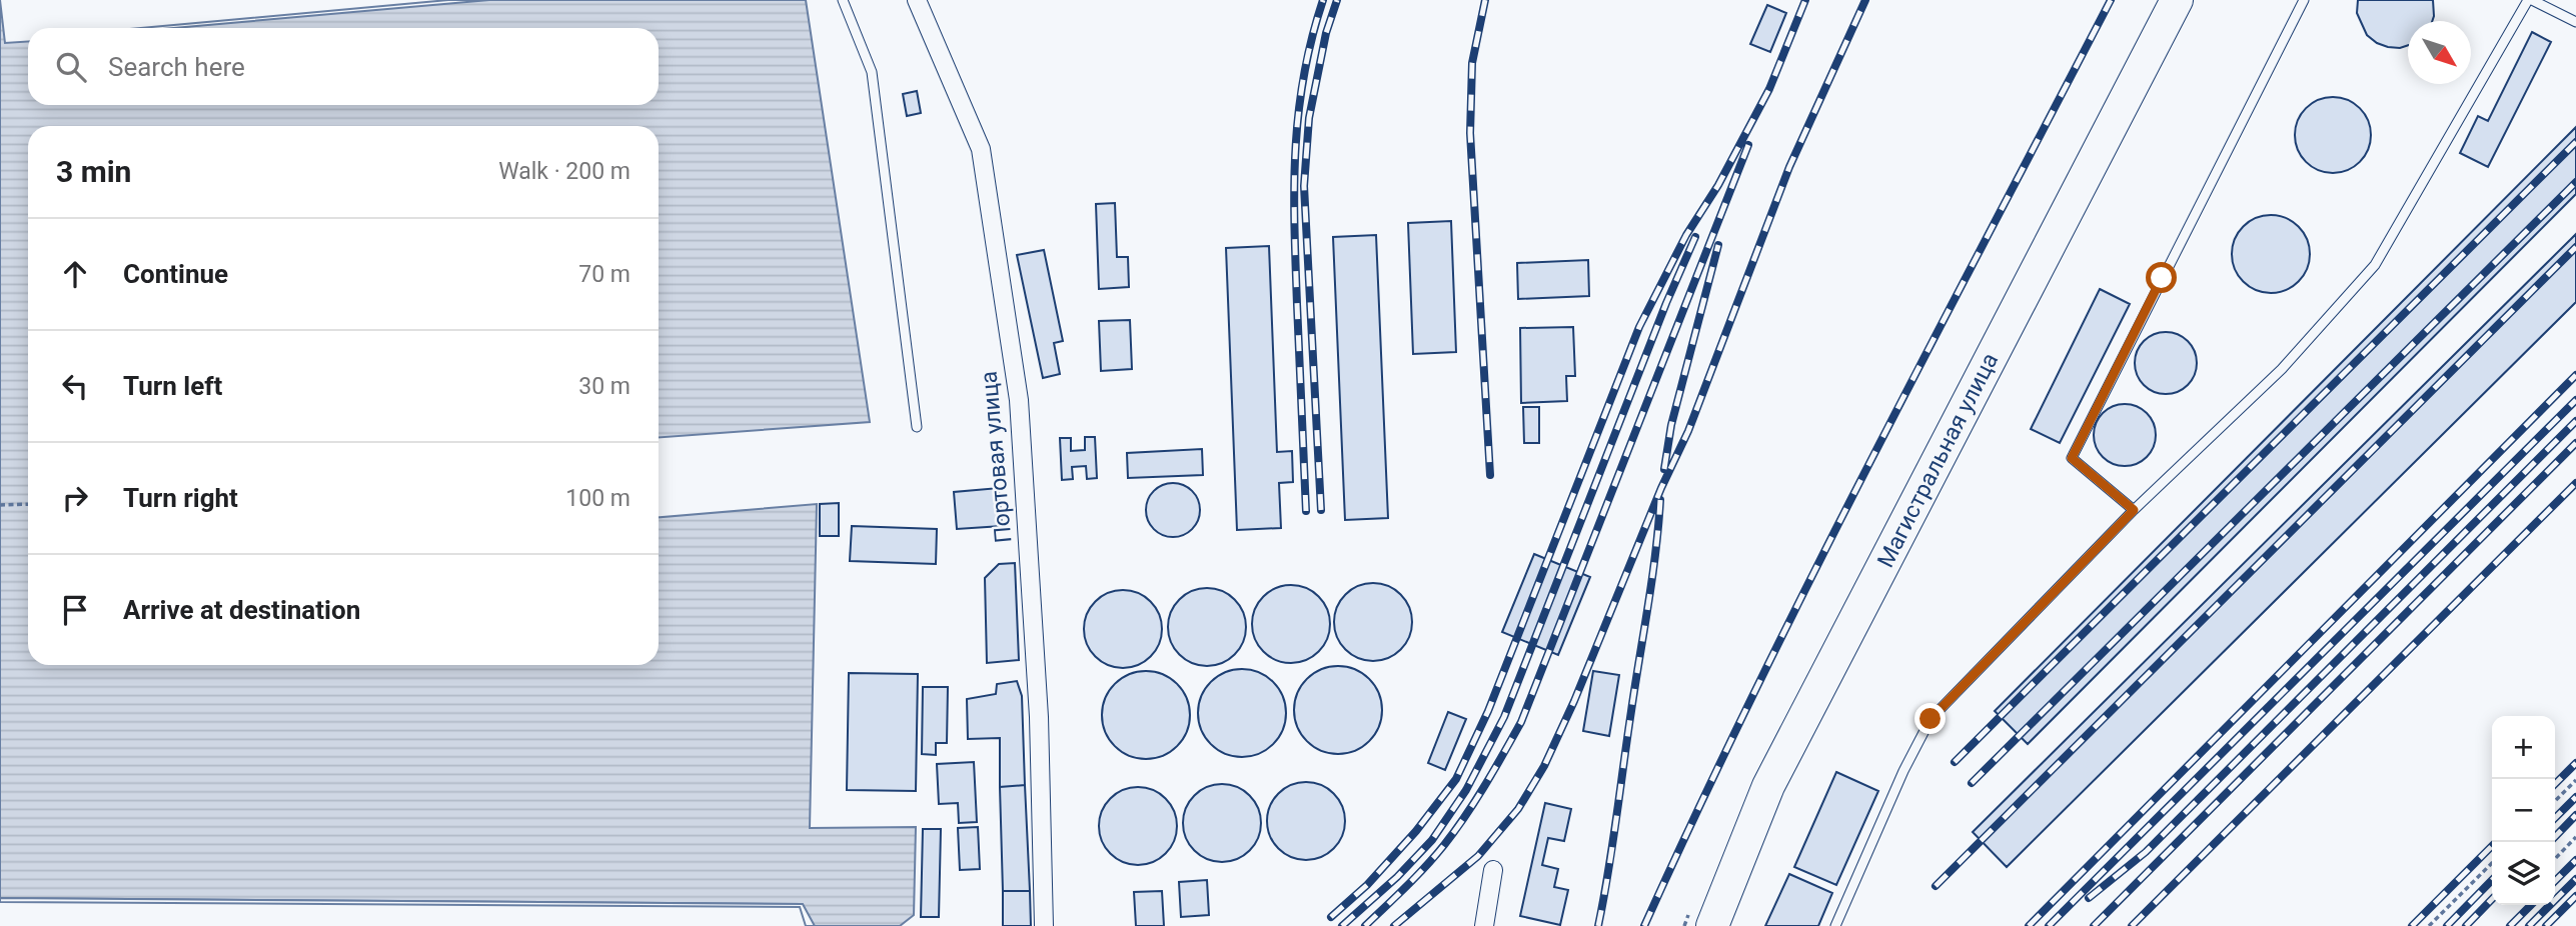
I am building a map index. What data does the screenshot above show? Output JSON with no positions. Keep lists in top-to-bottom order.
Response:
{
  "streets": {
    "highway": ["Магистральная улица"],
    "street": ["Портовая улица"]
  },
  "north": "bottom right",
  "page": {
    "search": "Search here",
    "heading": ["3 min", "Walk · 200 m"],
    "list": [
      ["Continue", "70 m"],
      ["Turn left", "30 m"],
      ["Turn right", "100 m"],
      "Arrive at destination"
    ],
    "map_buttons": ["+", "−"]
  }
}
